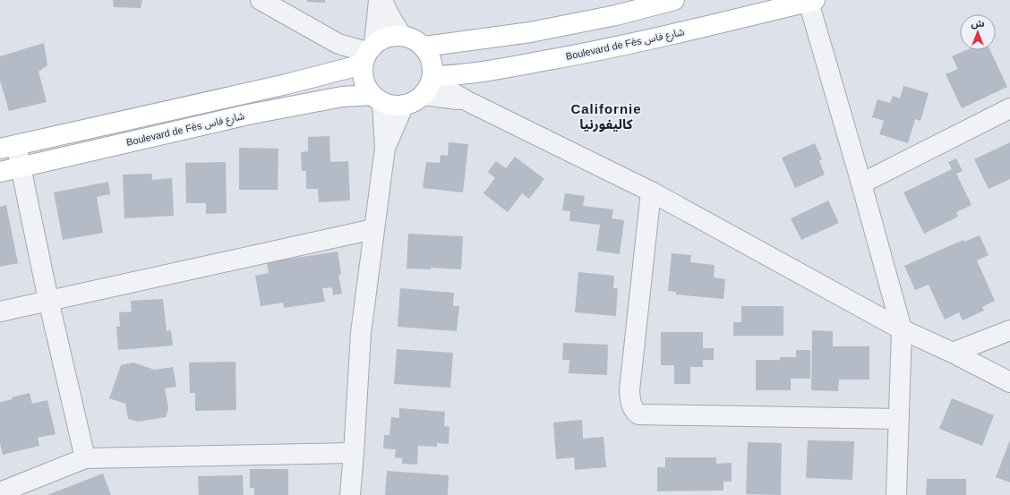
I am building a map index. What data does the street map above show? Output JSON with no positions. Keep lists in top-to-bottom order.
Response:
{
  "streets": {
    "main road": ["Boulevard de Fès شارع فاس"]
  },
  "districts": ["Californie كاليفورنيا"],
  "north": "top"
}
